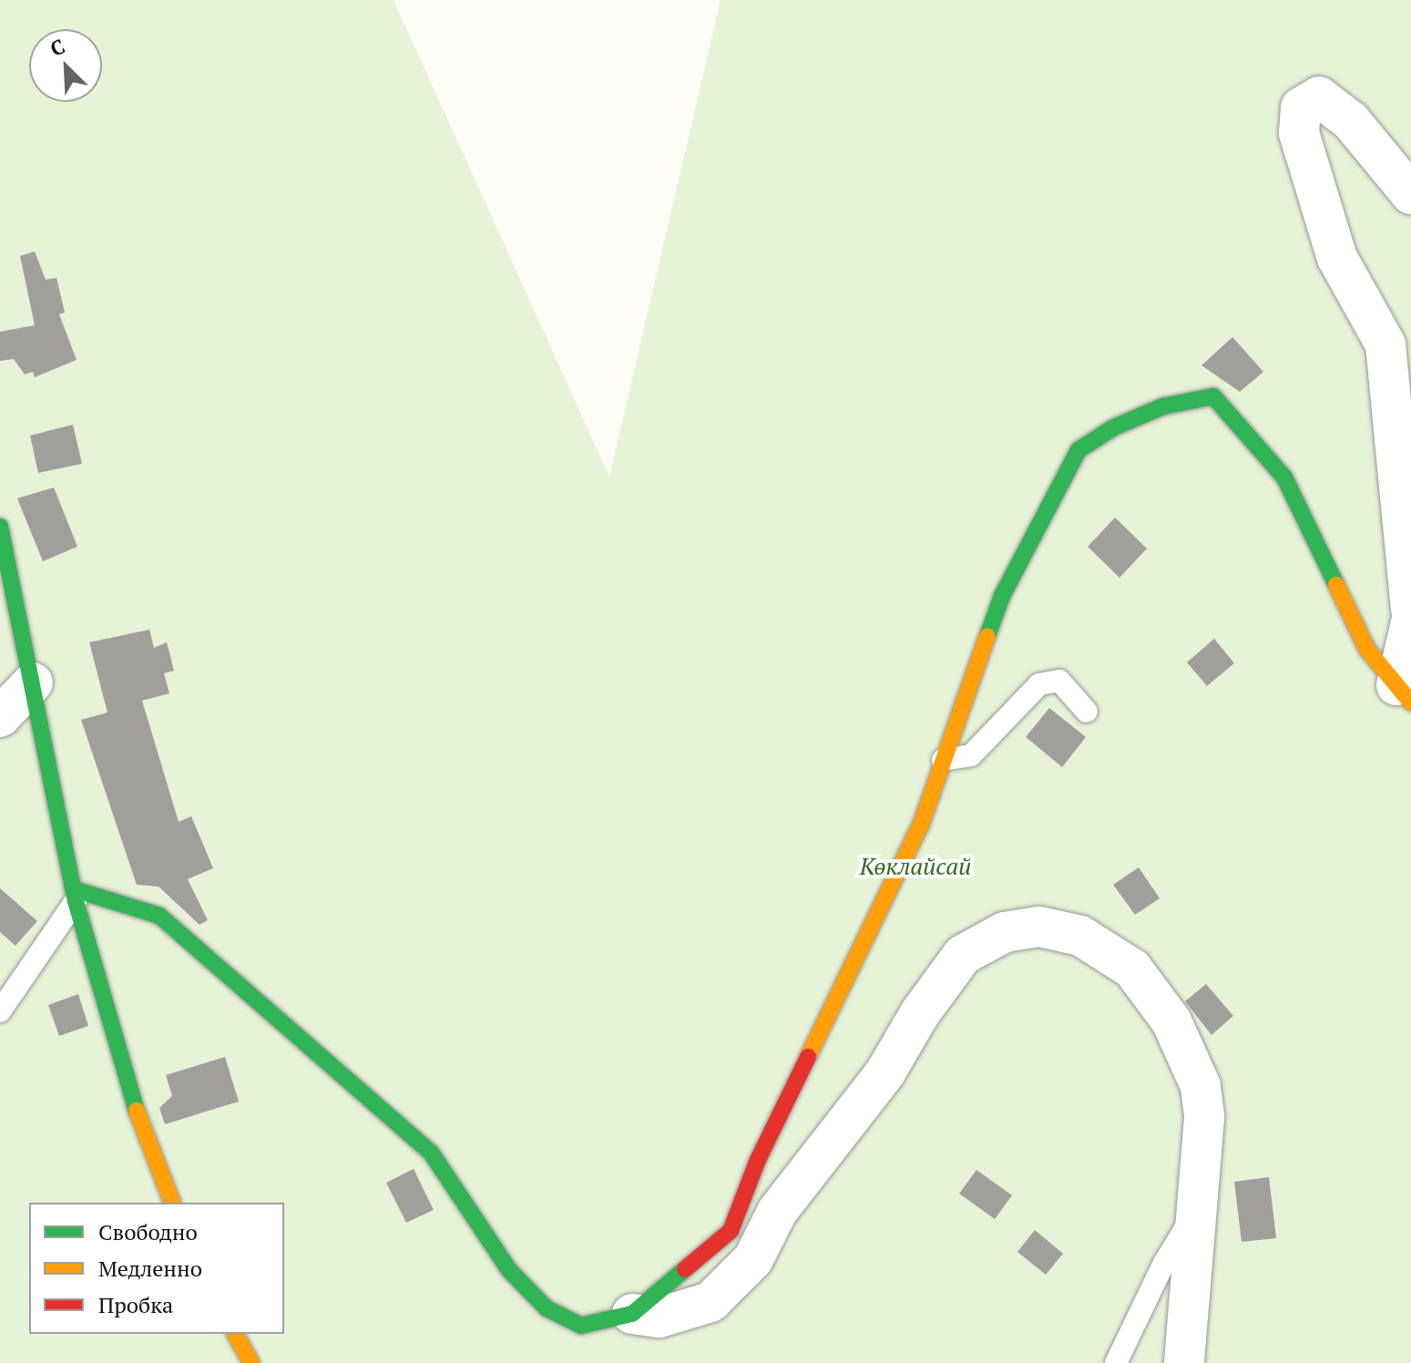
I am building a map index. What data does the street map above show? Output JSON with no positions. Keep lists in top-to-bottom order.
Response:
{
  "parks": ["Көклайсай"],
  "legend": ["Свободно", "Медленно", "Пробка"],
  "north": "top left"
}
